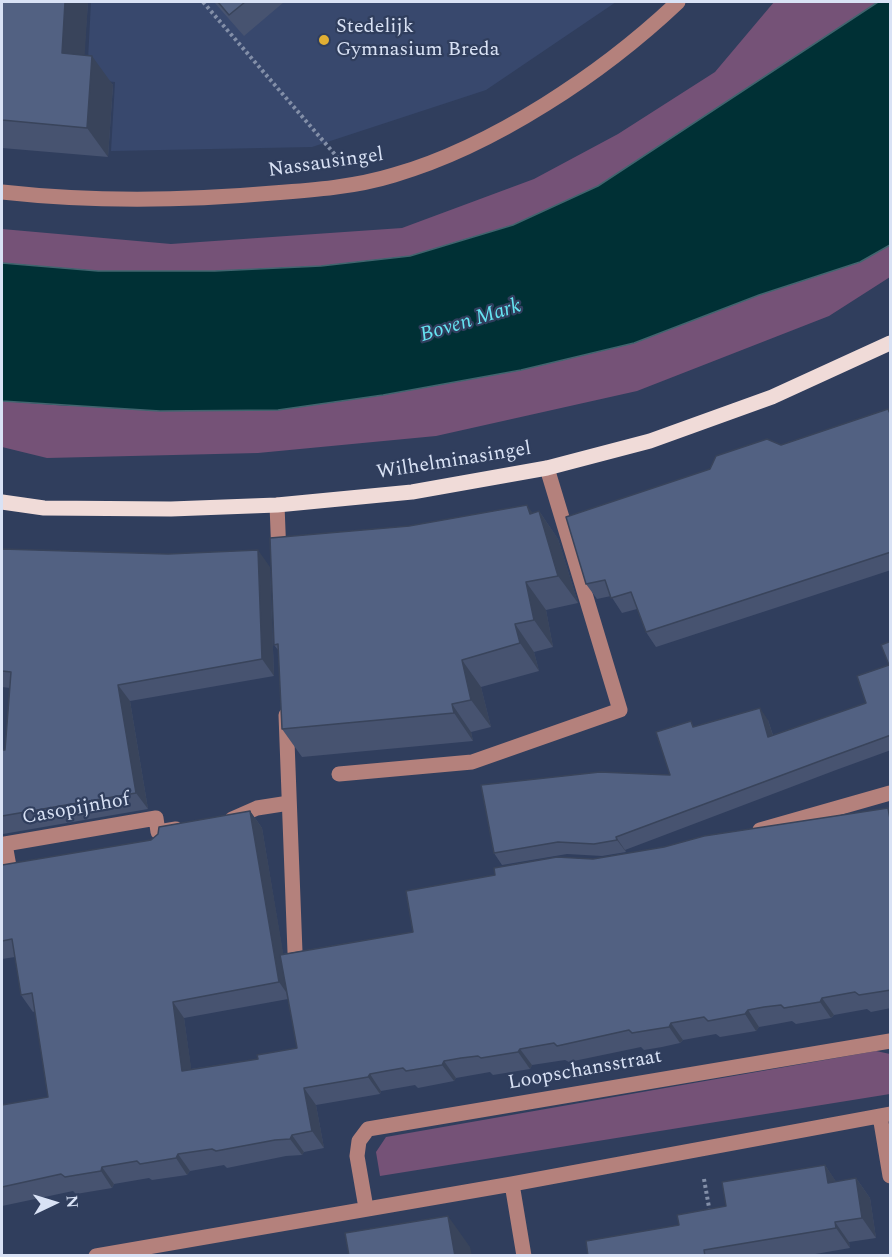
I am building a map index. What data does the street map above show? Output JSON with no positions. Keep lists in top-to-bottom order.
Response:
{
  "streets": {
    "main road": ["Wilhelminasingel"],
    "street": ["Nassausingel", "Casopijnhof", "Loopschansstraat"]
  },
  "water": ["Boven Mark"],
  "places": ["Stedelijk Gymnasium Breda"],
  "north": "right"
}
